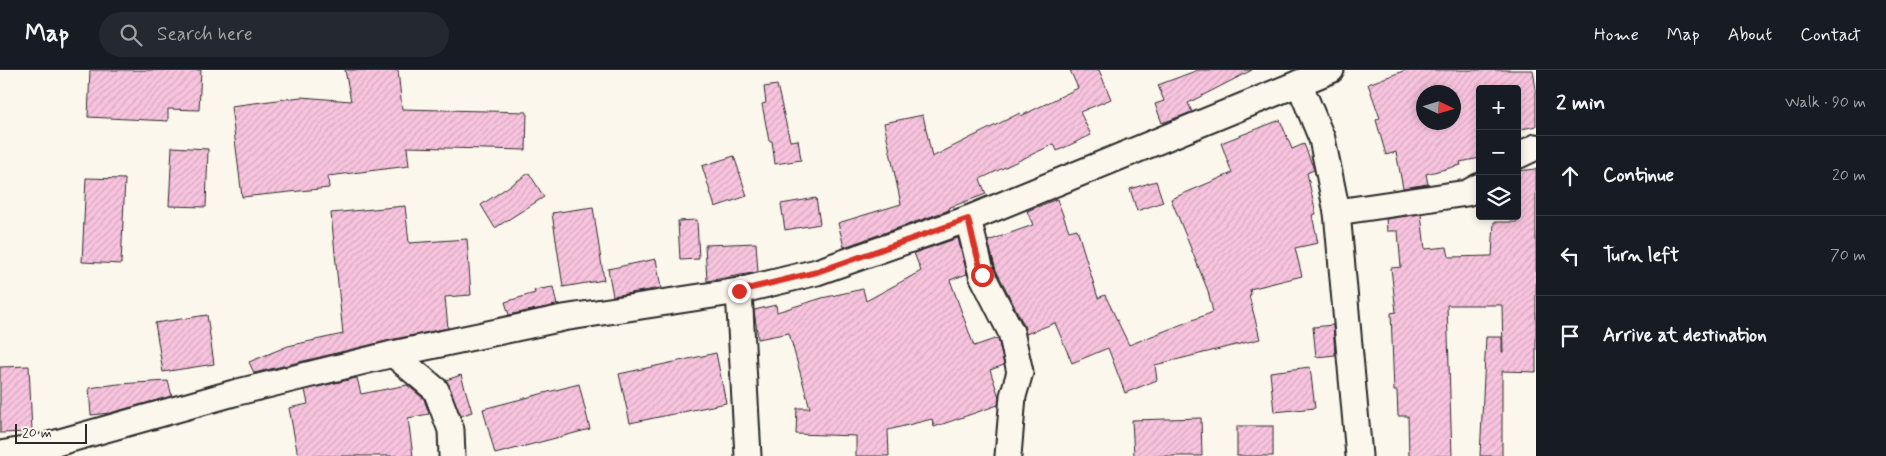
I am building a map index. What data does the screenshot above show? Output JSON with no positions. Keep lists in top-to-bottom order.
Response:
{
  "scale_bar": "20 m",
  "north": "right",
  "page": {
    "header": "Map",
    "search": "Search here",
    "nav": [
      "Home",
      "Map",
      "About",
      "Contact"
    ],
    "heading": ["2 min", "Walk · 90 m"],
    "map_buttons": ["+", "−"],
    "list": [
      ["Continue", "20 m"],
      ["Turn left", "70 m"],
      "Arrive at destination"
    ],
    "scale": "20 m"
  }
}
